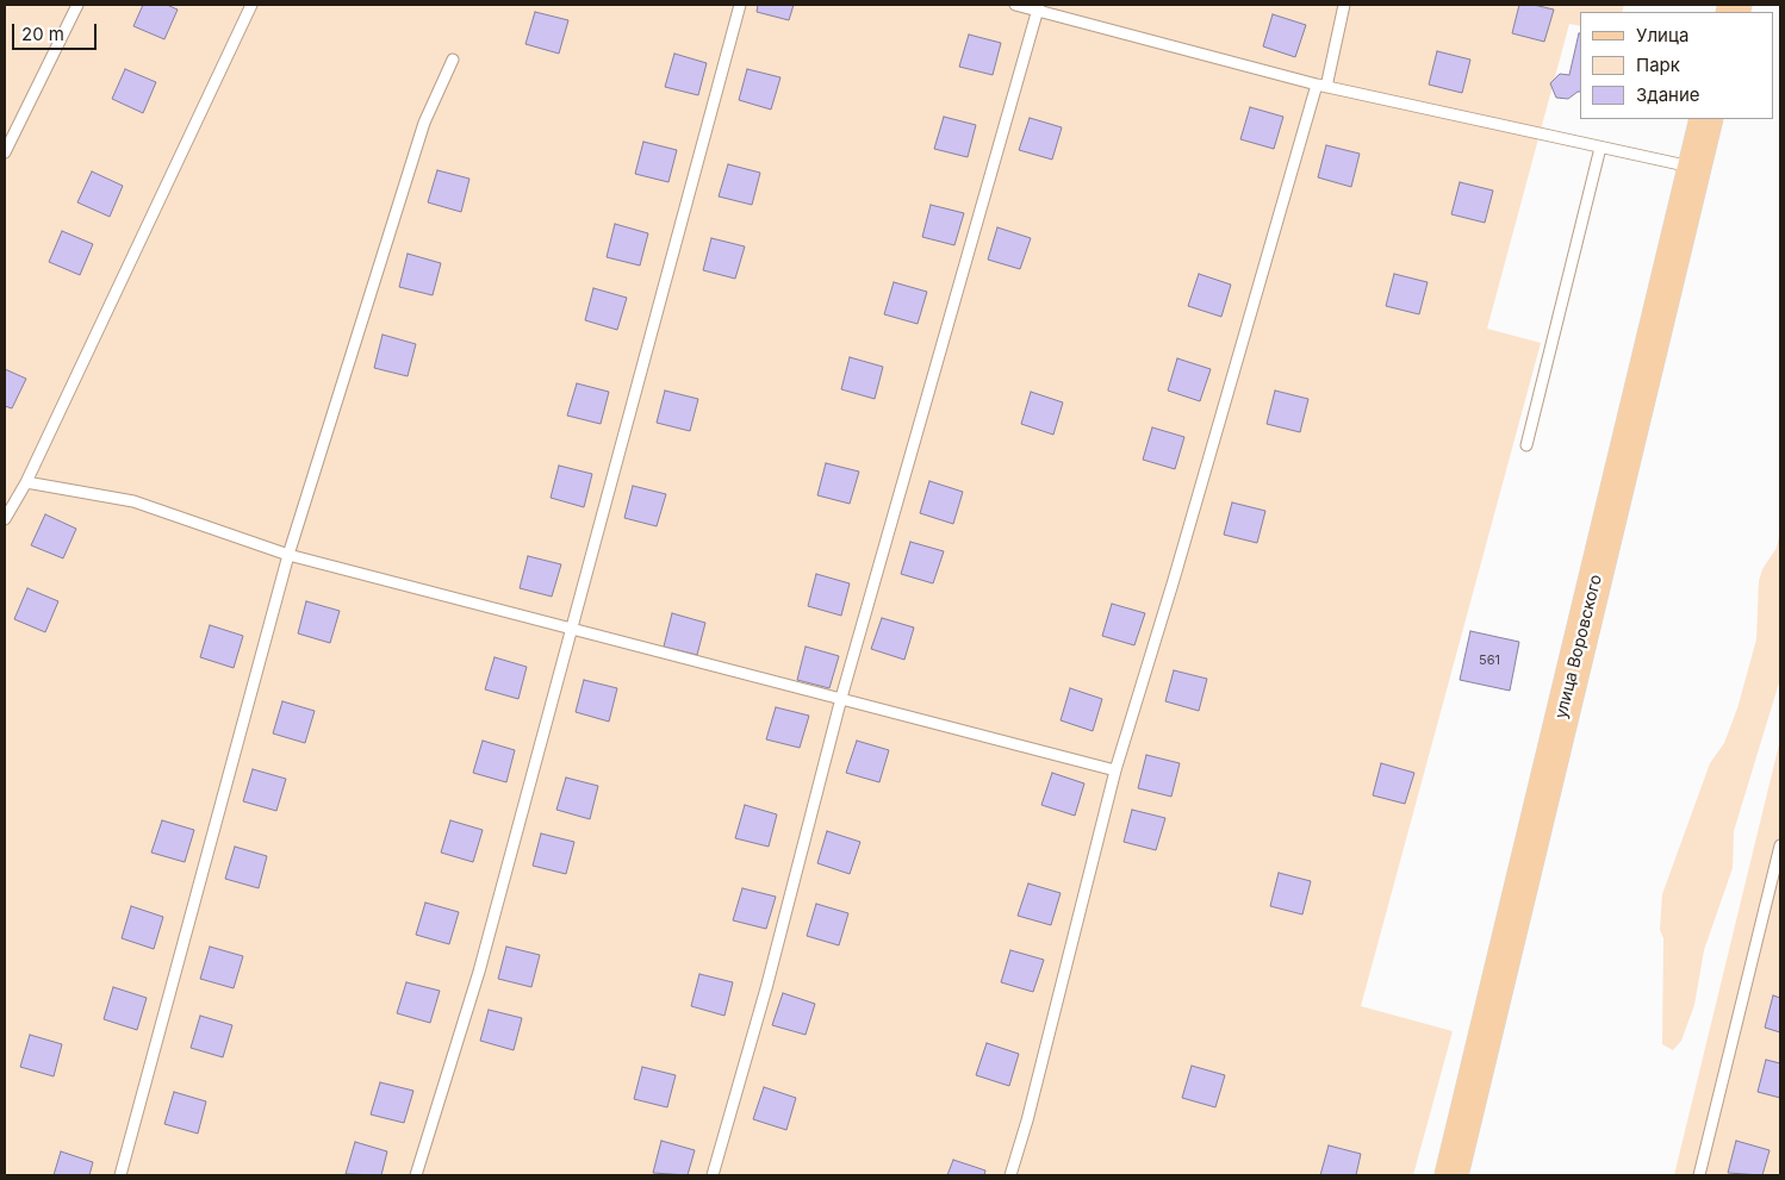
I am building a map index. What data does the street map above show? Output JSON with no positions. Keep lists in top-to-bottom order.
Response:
{
  "streets": {
    "main road": ["улица Воровского"]
  },
  "house_numbers": ["561"],
  "legend": ["Улица", "Парк", "Здание"],
  "scale_bar": "20 m"
}
